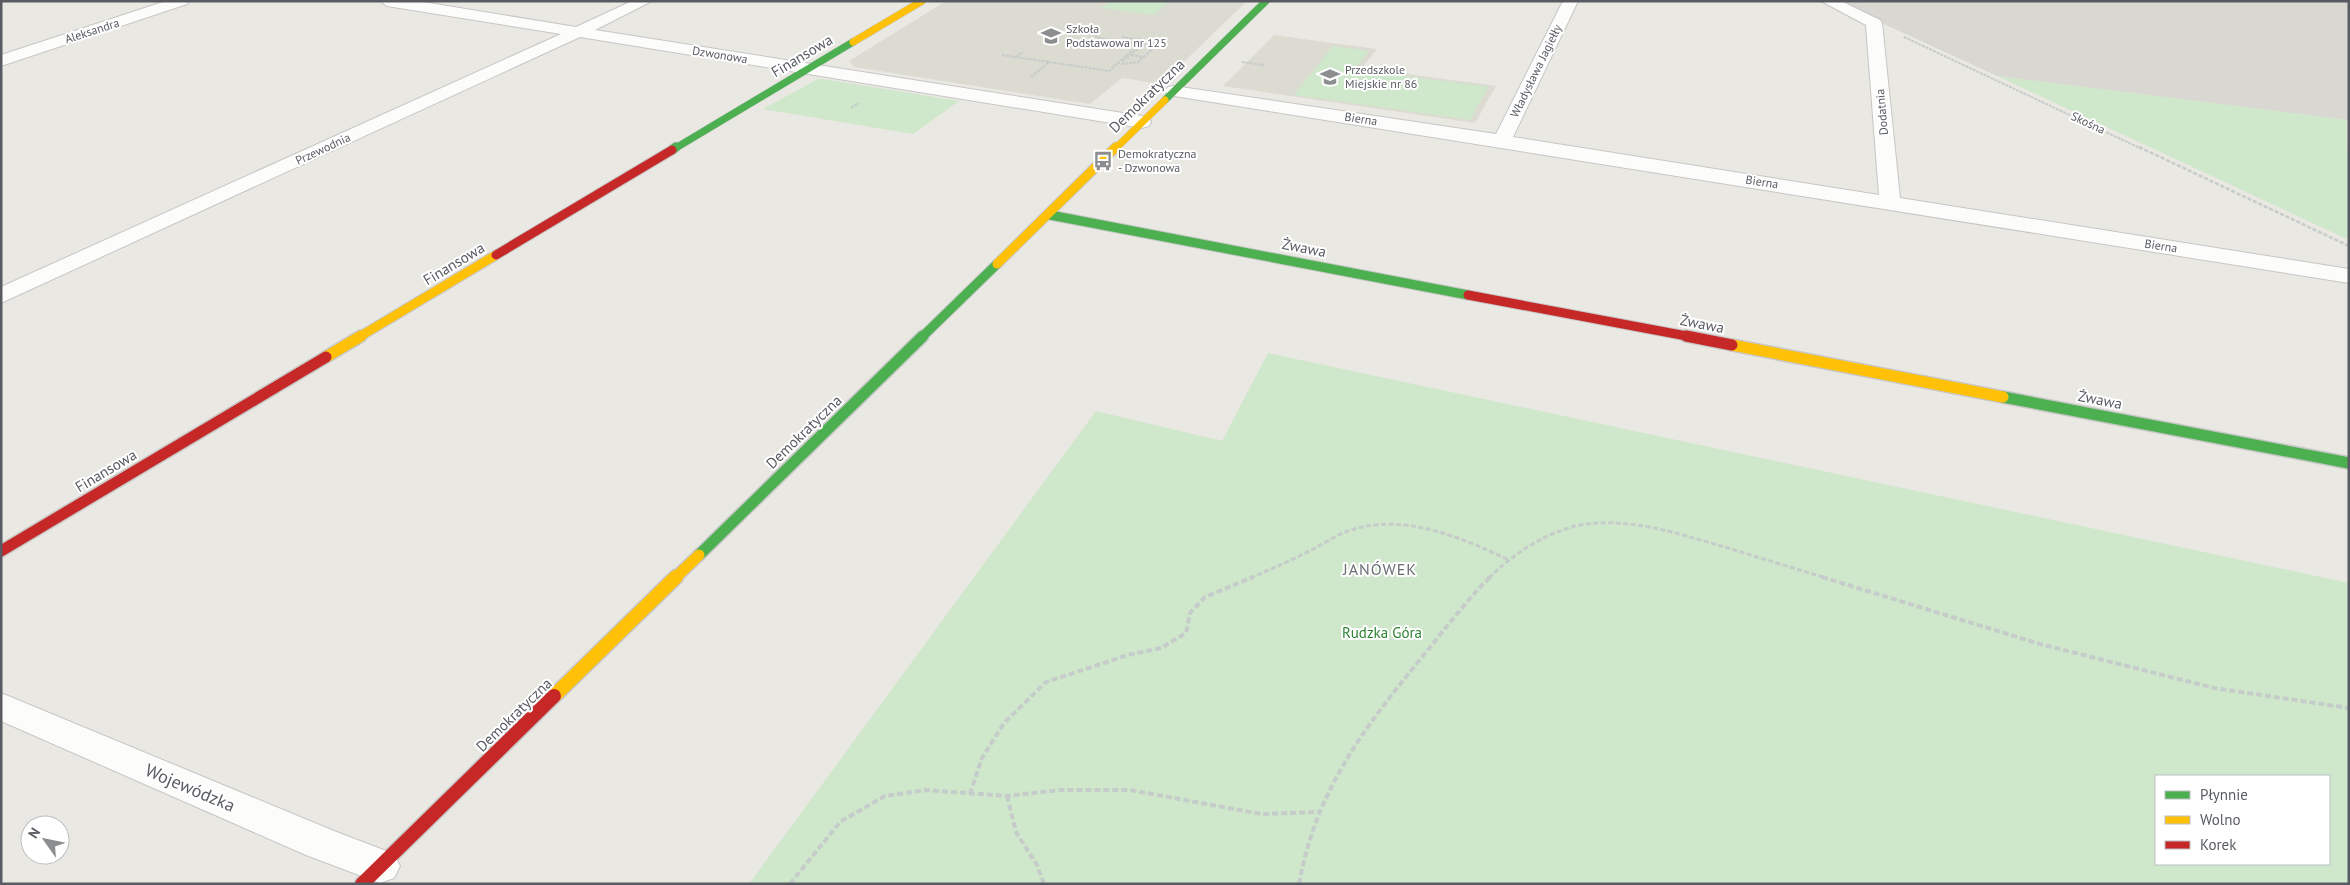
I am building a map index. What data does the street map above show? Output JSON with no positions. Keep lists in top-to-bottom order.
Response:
{
  "streets": {
    "street": [
      "Aleksandra",
      "Dzwonowa",
      "Finansowa",
      "Władysława Jagiełły",
      "Demokratyczna",
      "Dodatnia",
      "Bierna",
      "Przewodnia",
      "Żwawa",
      "Wojewódzka"
    ],
    "path": ["Skośna"]
  },
  "crossings": [
    ["Dzwonowa", "Finansowa"],
    ["Dzwonowa", "Demokratyczna"],
    ["Dzwonowa", "Przewodnia"],
    ["Władysława Jagiełły", "Bierna"],
    ["Demokratyczna", "Bierna"],
    ["Demokratyczna", "Żwawa"],
    ["Demokratyczna", "Wojewódzka"],
    ["Dodatnia", "Bierna"],
    ["Dodatnia", "Skośna"]
  ],
  "districts": ["JANÓWEK"],
  "parks": ["Rudzka Góra"],
  "places": {
    "school or university": ["Szkoła Podstawowa nr 125", "Przedszkole Miejskie nr 86"],
    "bus stop": ["Demokratyczna - Dzwonowa"]
  },
  "legend": ["Płynnie", "Wolno", "Korek"],
  "north": "top left"
}
